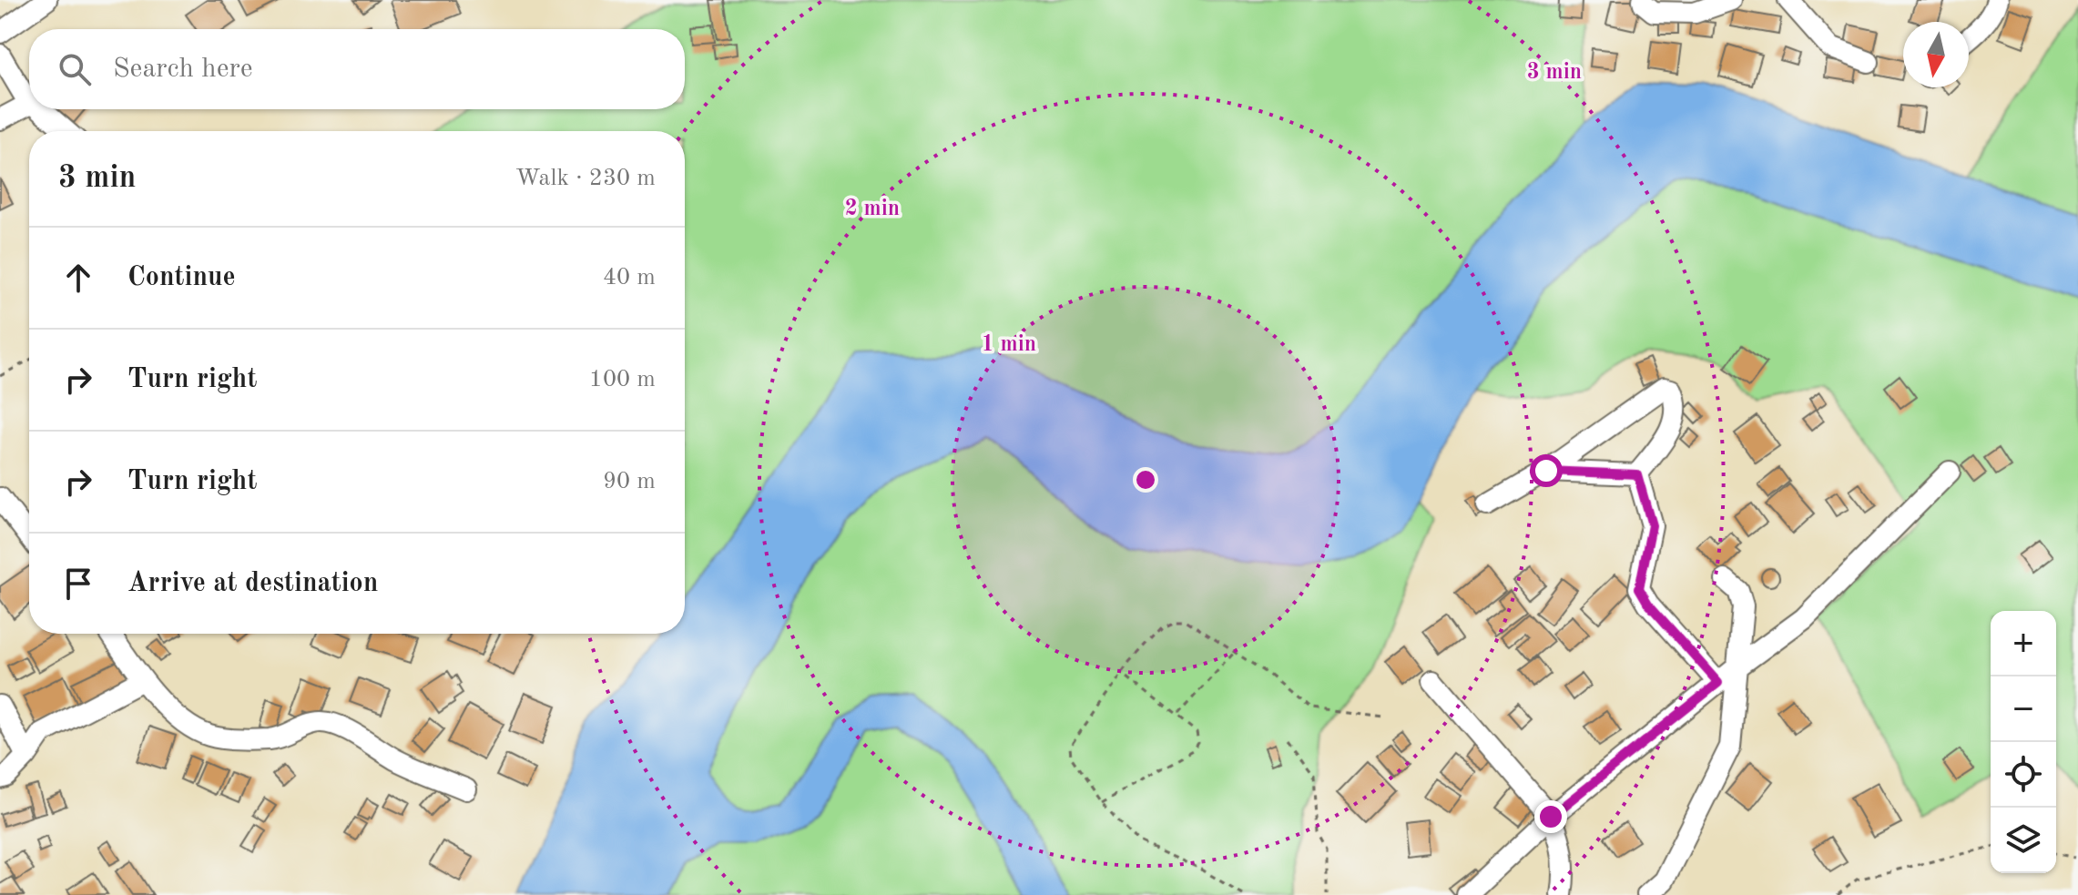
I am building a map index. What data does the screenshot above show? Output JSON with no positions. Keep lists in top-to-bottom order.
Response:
{
  "north": "bottom",
  "page": {
    "search": "Search here",
    "heading": ["3 min", "Walk · 230 m"],
    "list": [
      ["Continue", "40 m"],
      ["Turn right", "100 m"],
      ["Turn right", "90 m"],
      "Arrive at destination"
    ],
    "map_buttons": ["+", "−"]
  },
  "rings": ["3 min", "2 min", "1 min"]
}
